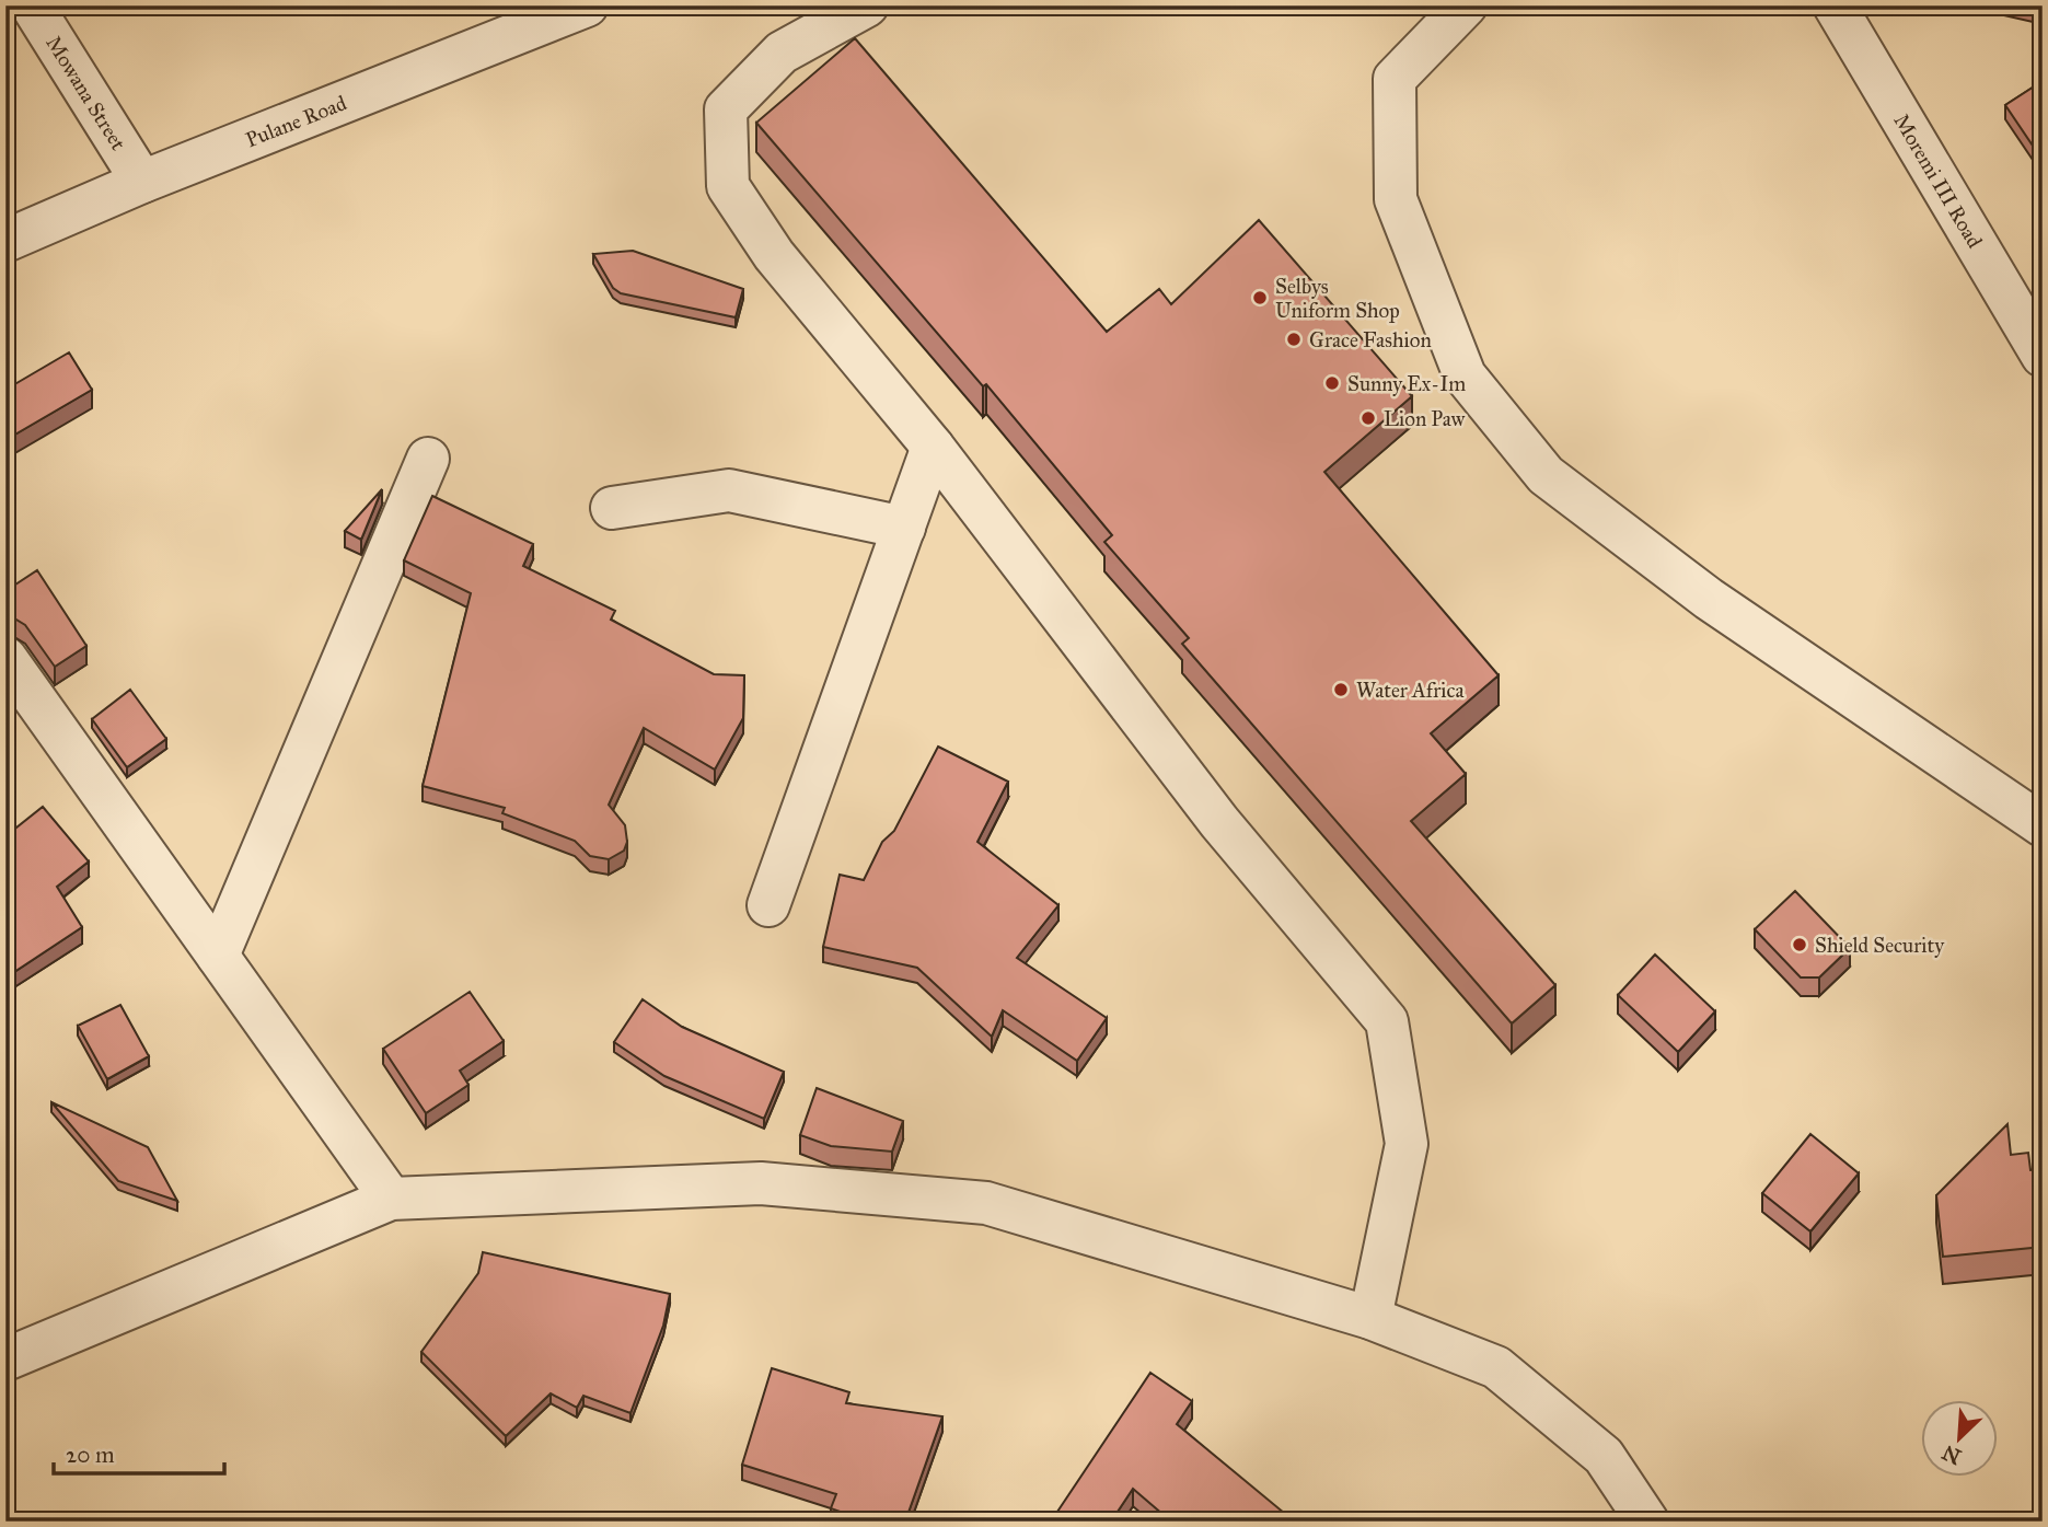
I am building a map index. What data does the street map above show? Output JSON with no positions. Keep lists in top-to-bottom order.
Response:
{
  "streets": {
    "street": ["Mowana Street", "Pulane Road", "Moremi III Road"]
  },
  "crossings": [
    ["Mowana Street", "Pulane Road"]
  ],
  "places": [
    "Selbys Uniform Shop",
    "Grace Fashion",
    "Sunny Ex-Im",
    "Lion Paw",
    "Water Africa",
    "Shield Security"
  ],
  "scale_bar": "20 m",
  "north": "bottom left"
}
